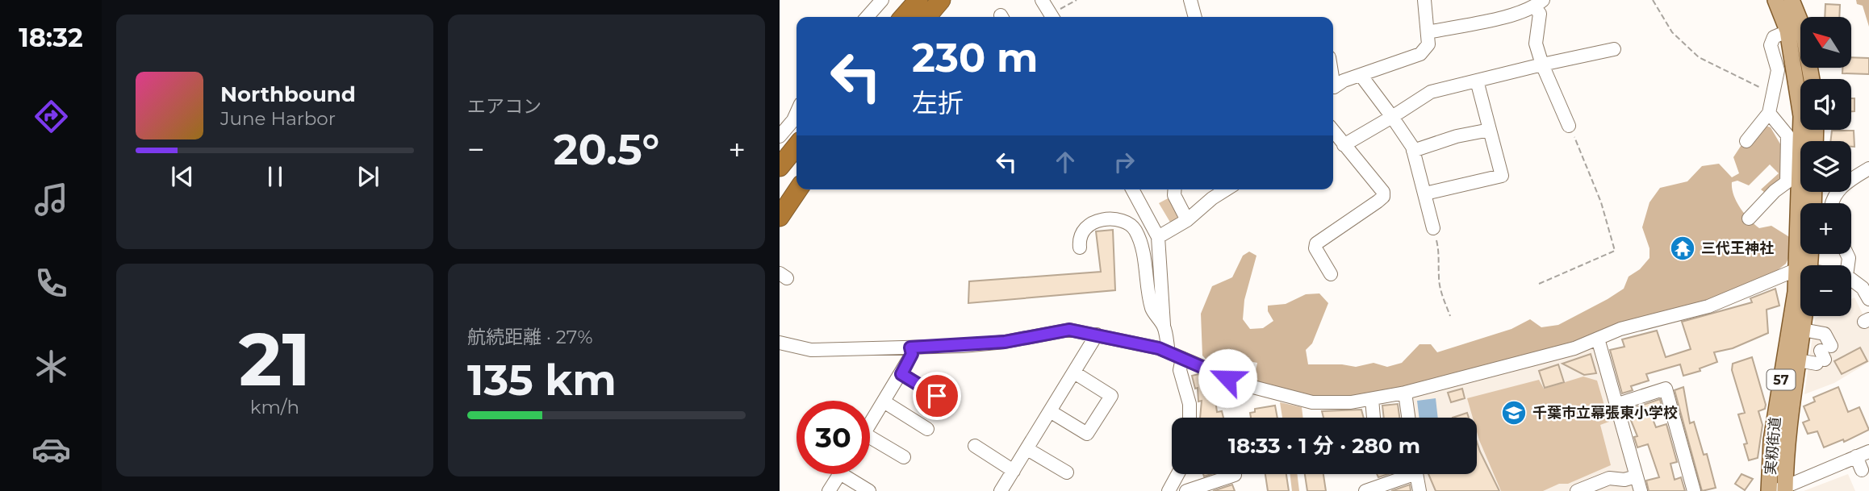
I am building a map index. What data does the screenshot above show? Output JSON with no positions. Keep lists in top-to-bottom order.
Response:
{
  "streets": {
    "main road": ["57", "実籾街道"]
  },
  "places": {
    "temple": ["三代王神社"],
    "school or university": ["千葉市立幕張東小学校"]
  },
  "north": "top left",
  "page": {
    "tabs": "18:32",
    "tile": [
      "エアコン",
      ["21", "km/h"],
      ["航続距離 · 27%", "135 km"]
    ],
    "map_buttons": ["+", "−"],
    "turn": ["230 m", "左折"],
    "song": ["Northbound", "June Harbor"],
    "heat": ["−", "20.5°", "+"],
    "limit": "30",
    "trip": "18:33 · 1 分 · 280 m"
  }
}
